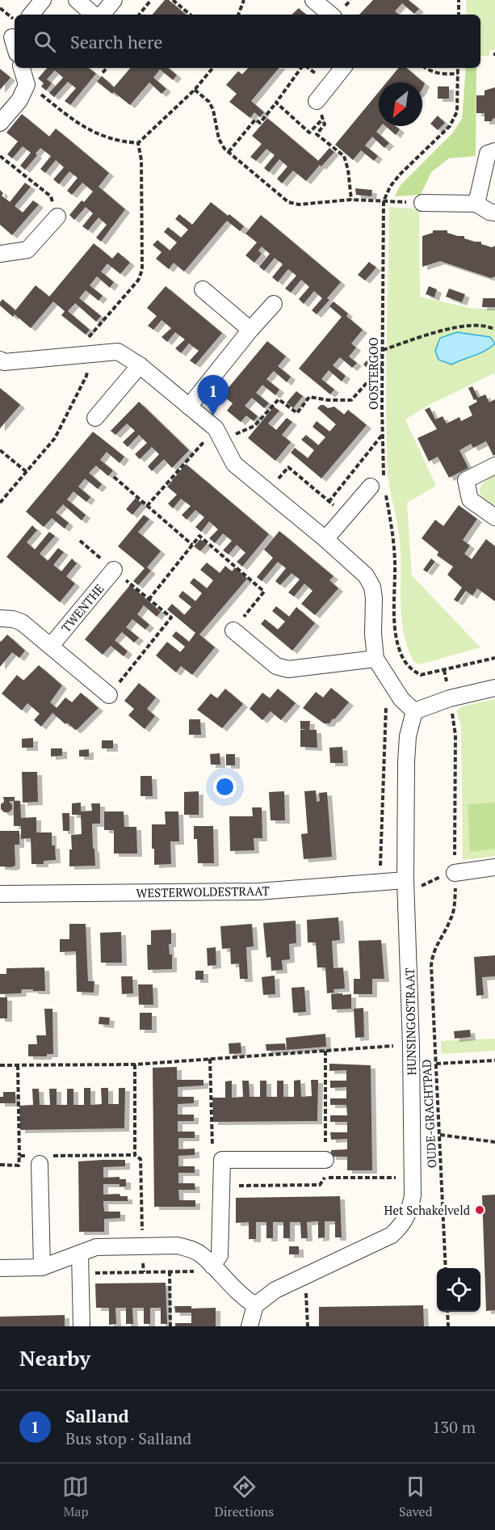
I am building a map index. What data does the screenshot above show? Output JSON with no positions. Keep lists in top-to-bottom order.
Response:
{
  "streets": {
    "street": ["TWENTHE", "WESTERWOLDESTRAAT", "HUNSINGOSTRAAT"],
    "path": ["OOSTERGOO", "OUDE-GRACHTPAD"]
  },
  "crossings": [
    ["WESTERWOLDESTRAAT", "HUNSINGOSTRAAT"]
  ],
  "places": ["Het Schakelveld"],
  "north": "bottom left",
  "page": {
    "search": "Search here",
    "pins": "1",
    "heading": "Nearby",
    "list": [
      {
        "mark": "1",
        "name": "Salland",
        "note": "Bus stop · Salland",
        "value": "130 m"
      }
    ],
    "nav": ["Map", "Directions", "Saved"]
  }
}
